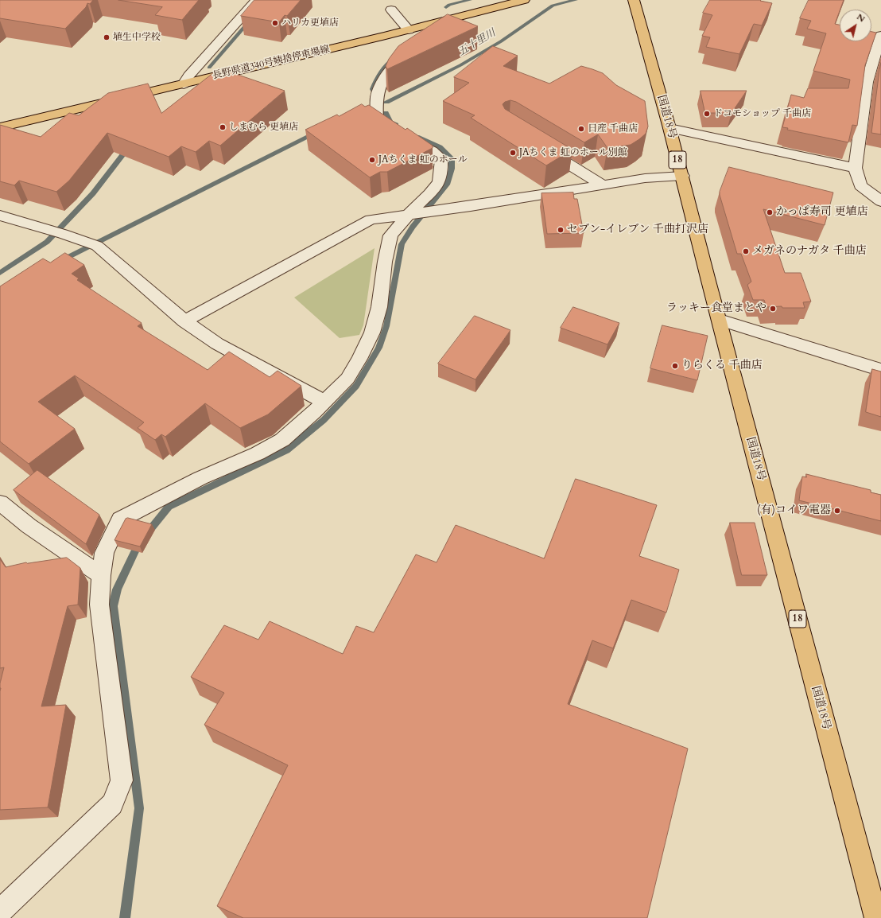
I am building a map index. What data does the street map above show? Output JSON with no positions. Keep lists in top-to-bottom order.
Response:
{
  "streets": {
    "main road": ["長野県道340号姨捨停車場線", "国道18号", "18"]
  },
  "water": ["五十里川"],
  "places": [
    "ハリカ更埴店",
    "埴生中学校",
    "ドコモショップ 千曲店",
    "しまむら 更埴店",
    "日産 千曲店",
    "JAちくま 虹のホール別館",
    "JAちくま 虹のホール",
    "かっぱ寿司 更埴店",
    "セブン-イレブン 千曲打沢店",
    "メガネのナガタ 千曲店",
    "ラッキー食堂まとや",
    "りらくる 千曲店",
    "(有)コイワ電器"
  ],
  "north": "top right"
}
